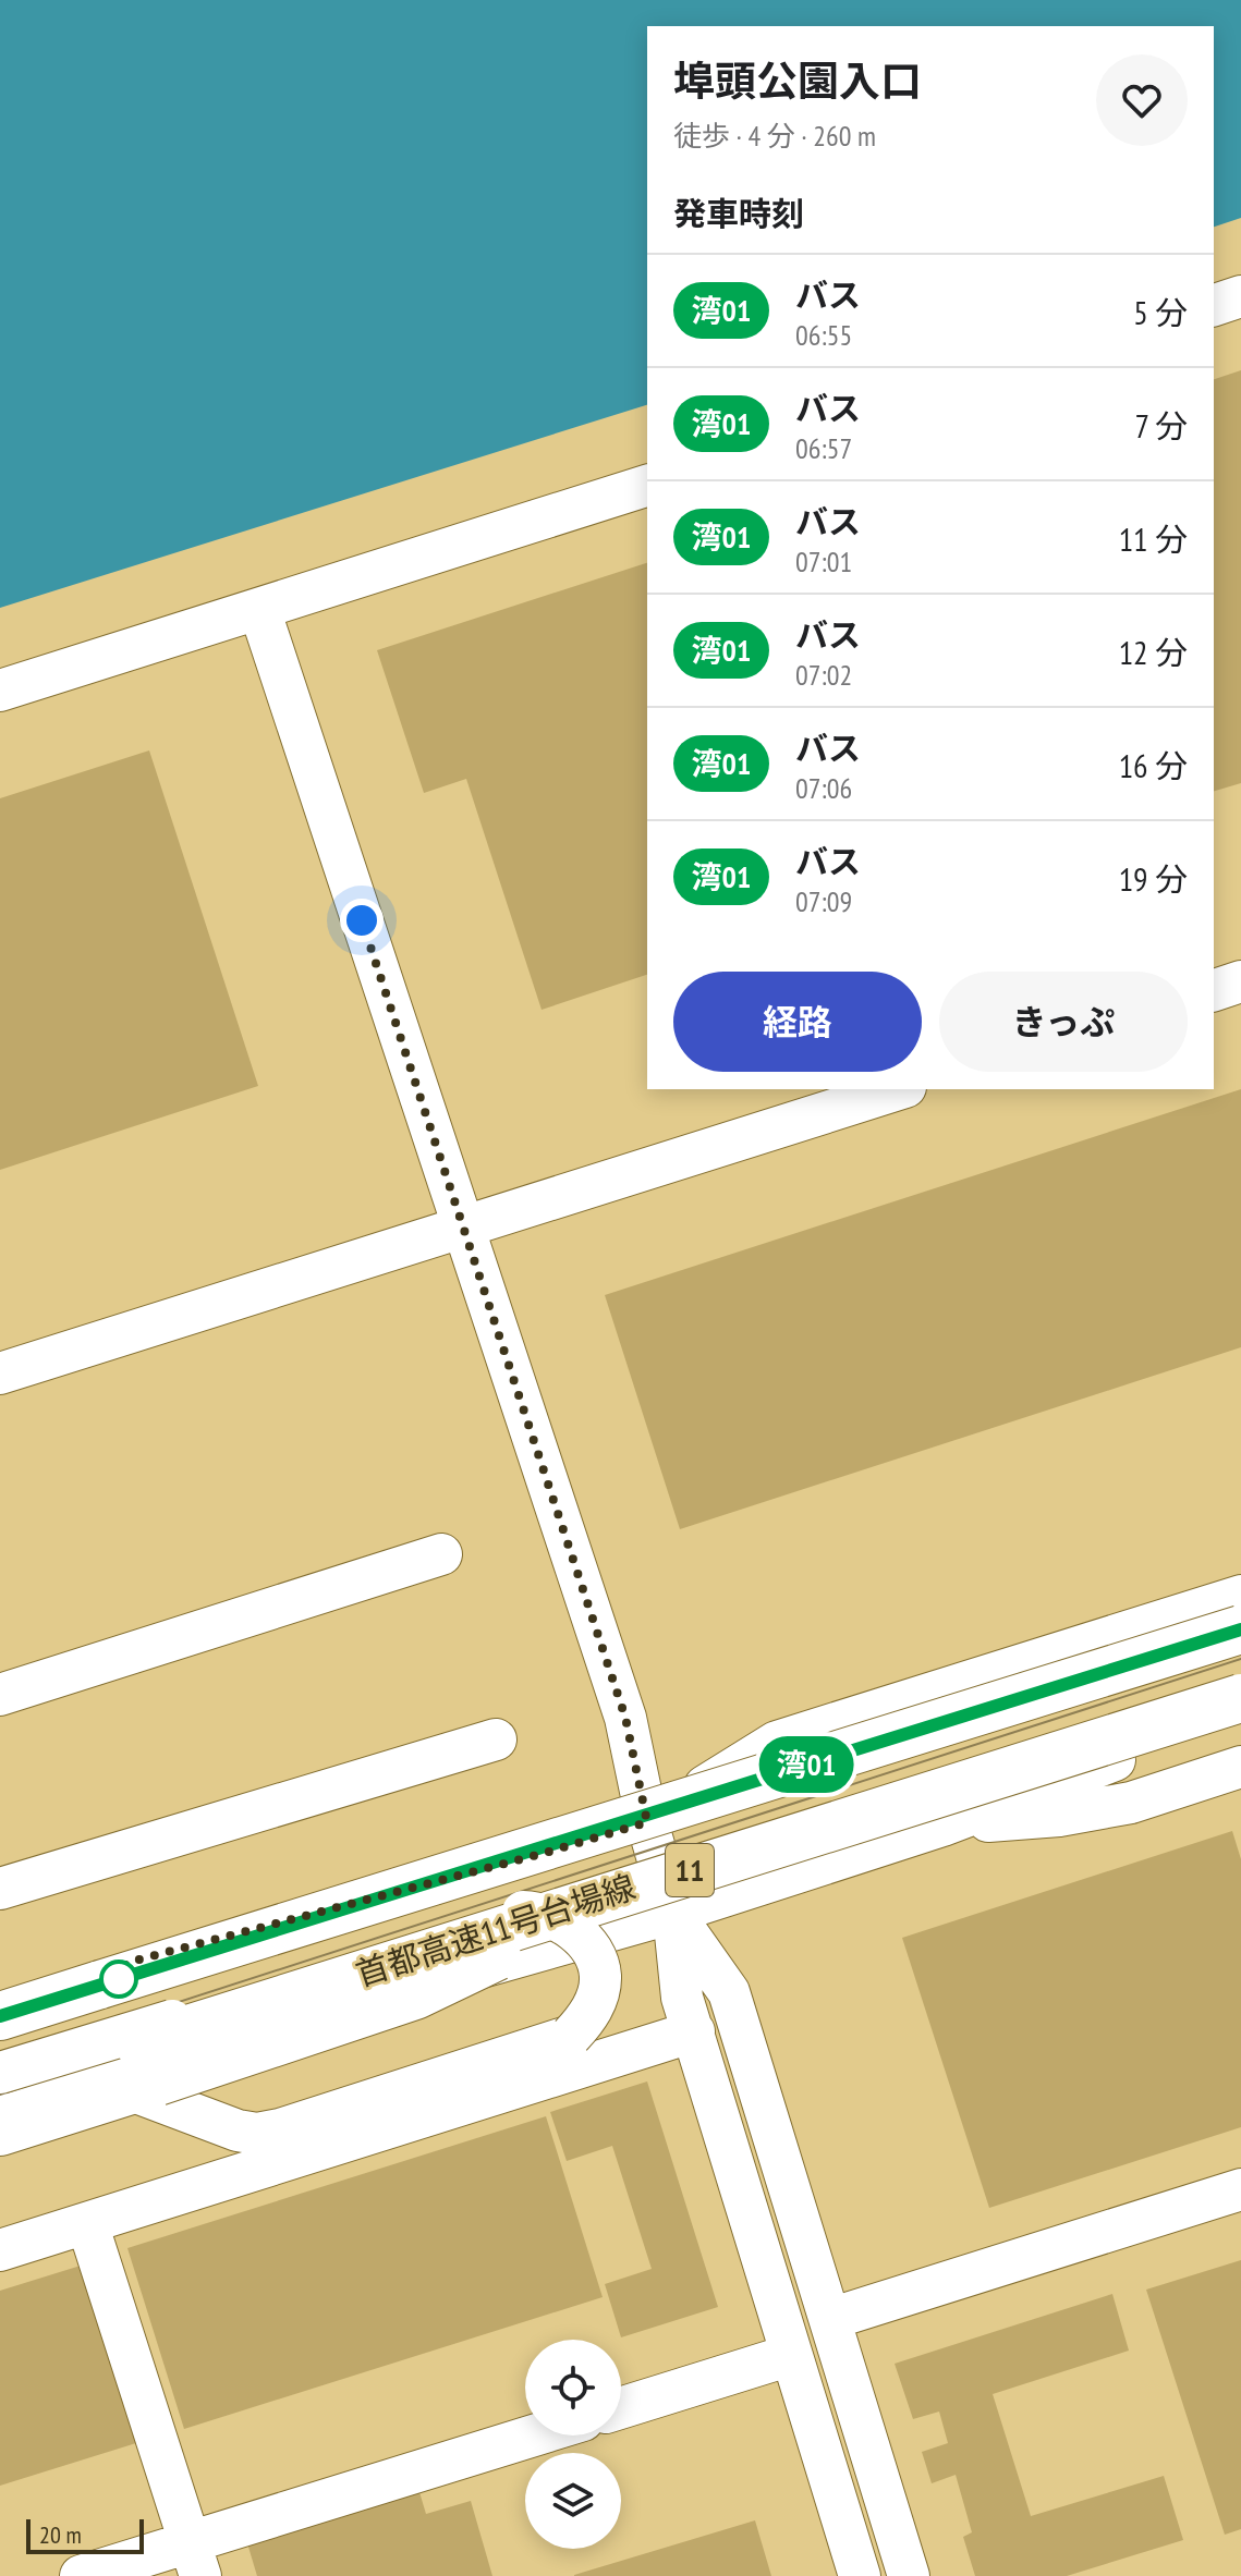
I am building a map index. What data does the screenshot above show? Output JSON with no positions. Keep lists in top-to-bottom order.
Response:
{
  "streets": {
    "highway": ["11", "首都高速11号台場線"]
  },
  "lines": ["bus line 湾01"],
  "scale_bar": "20 m",
  "page": {
    "on_map": "湾01",
    "heading": [
      ["埠頭公園入口", "徒歩 · 4 分 · 260 m"],
      "発車時刻"
    ],
    "list": [
      {
        "mark": "湾01",
        "name": "バス",
        "note": "06:55",
        "value": "5 分"
      },
      {
        "mark": "湾01",
        "name": "バス",
        "note": "06:57",
        "value": "7 分"
      },
      {
        "mark": "湾01",
        "name": "バス",
        "note": "07:01",
        "value": "11 分"
      },
      {
        "mark": "湾01",
        "name": "バス",
        "note": "07:02",
        "value": "12 分"
      },
      {
        "mark": "湾01",
        "name": "バス",
        "note": "07:06",
        "value": "16 分"
      },
      {
        "mark": "湾01",
        "name": "バス",
        "note": "07:09",
        "value": "19 分"
      }
    ],
    "buttons": ["経路", "きっぷ"],
    "scale": "20 m"
  }
}
